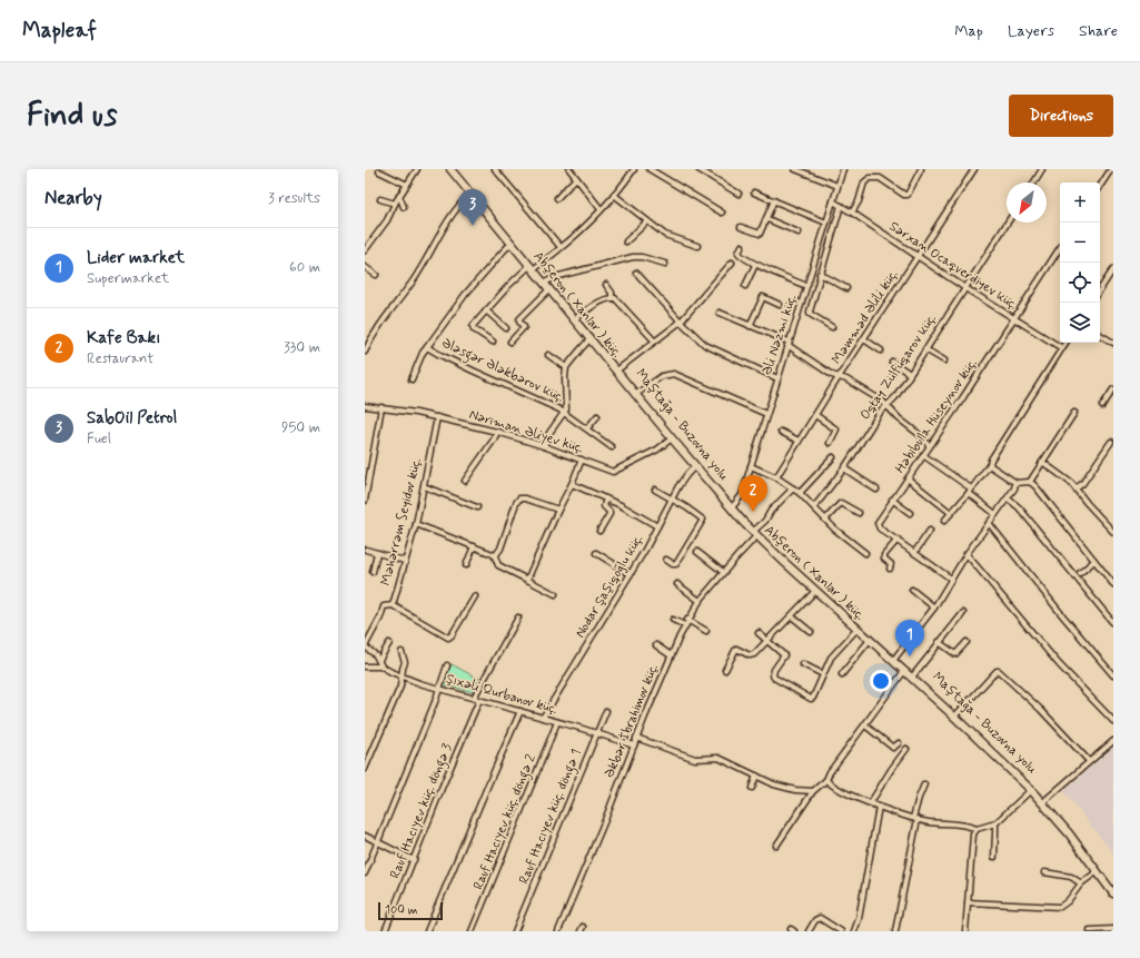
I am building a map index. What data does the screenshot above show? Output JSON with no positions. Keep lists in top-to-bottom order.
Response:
{
  "streets": {
    "main road": ["Abşeron ( Xanlar ) küç.", "Maştağa - Buzovna yolu"],
    "street": [
      "Sərxan Ocaqverdiyev küç.",
      "Məmməd Əlili küç.",
      "Əli Nəzmi küç.",
      "Oqtay Zülfüqarov küç.",
      "Ələsgər Ələkbərov küç.",
      "Həbibulla Hüseynov küç.",
      "Nəriman Əliyev küç.",
      "Məhərrəm Seyidov küç.",
      "Nodar Şaşıqoğlu küç.",
      "Şıxəli Qurbanov küç.",
      "Əkbər İbrahimov küç.",
      "Rauf Hacıyev küç. döngə 3",
      "Rauf Hacıyev küç. döngə 1",
      "Rauf Hacıyev küç. döngə 2"
    ]
  },
  "crossings": [
    ["Sərxan Ocaqverdiyev küç.", "Məmməd Əlili küç."],
    ["Sərxan Ocaqverdiyev küç.", "Əli Nəzmi küç."],
    ["Sərxan Ocaqverdiyev küç.", "Oqtay Zülfüqarov küç."],
    ["Sərxan Ocaqverdiyev küç.", "Həbibulla Hüseynov küç."],
    ["Abşeron ( Xanlar ) küç.", "Əli Nəzmi küç."],
    ["Abşeron ( Xanlar ) küç.", "Ələsgər Ələkbərov küç."],
    ["Abşeron ( Xanlar ) küç.", "Maştağa - Buzovna yolu"],
    ["Abşeron ( Xanlar ) küç.", "Nəriman Əliyev küç."],
    ["Abşeron ( Xanlar ) küç.", "Nodar Şaşıqoğlu küç."],
    ["Abşeron ( Xanlar ) küç.", "Əkbər İbrahimov küç."],
    ["Əli Nəzmi küç.", "Maştağa - Buzovna yolu"],
    ["Maştağa - Buzovna yolu", "Əkbər İbrahimov küç."],
    ["Nəriman Əliyev küç.", "Məhərrəm Seyidov küç."],
    ["Nodar Şaşıqoğlu küç.", "Şıxəli Qurbanov küç."],
    ["Şıxəli Qurbanov küç.", "Əkbər İbrahimov küç."],
    ["Şıxəli Qurbanov küç.", "Rauf Hacıyev küç. döngə 3"],
    ["Şıxəli Qurbanov küç.", "Rauf Hacıyev küç. döngə 1"],
    ["Şıxəli Qurbanov küç.", "Rauf Hacıyev küç. döngə 2"]
  ],
  "scale_bar": "100 m",
  "north": "bottom left",
  "page": {
    "header": "Mapleaf",
    "nav": ["Map", "Layers", "Share"],
    "buttons": "Directions",
    "title": "Find us",
    "heading": ["Nearby", "3 results"],
    "map_buttons": ["+", "−"],
    "pins": ["3", "2", "1"],
    "list": [
      {
        "mark": "1",
        "name": "Lider market",
        "note": "Supermarket",
        "value": "60 m"
      },
      {
        "mark": "2",
        "name": "Kafe Bakı",
        "note": "Restaurant",
        "value": "330 m"
      },
      {
        "mark": "3",
        "name": "SabOil Petrol",
        "note": "Fuel",
        "value": "950 m"
      }
    ],
    "scale": "100 m"
  }
}
